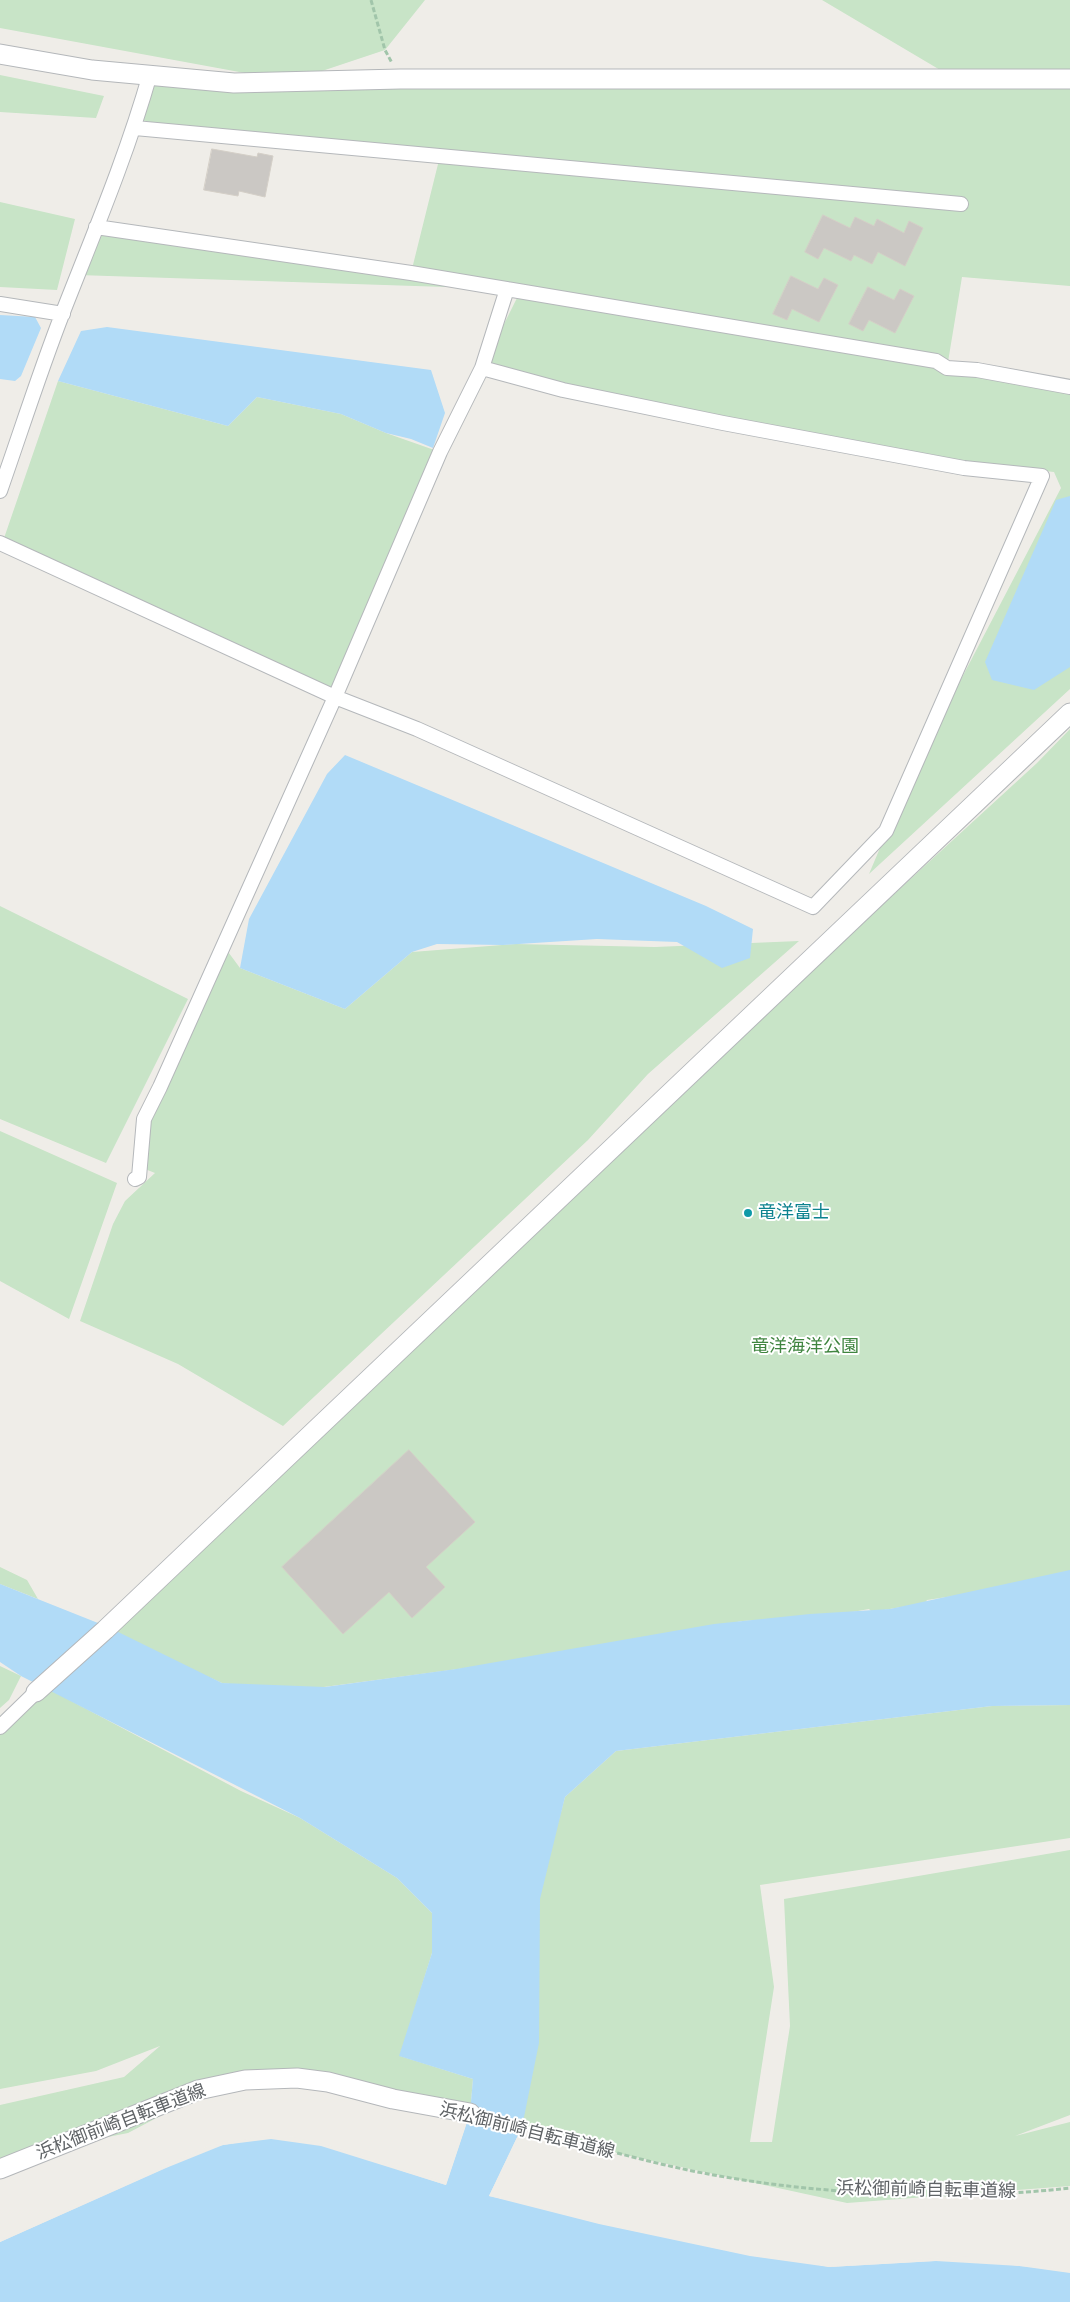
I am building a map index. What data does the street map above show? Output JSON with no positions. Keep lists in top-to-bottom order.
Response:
{
  "streets": {
    "street": ["浜松御前崎自転車道線"]
  },
  "parks": ["竜洋海洋公園"],
  "places": ["竜洋富士"]
}
